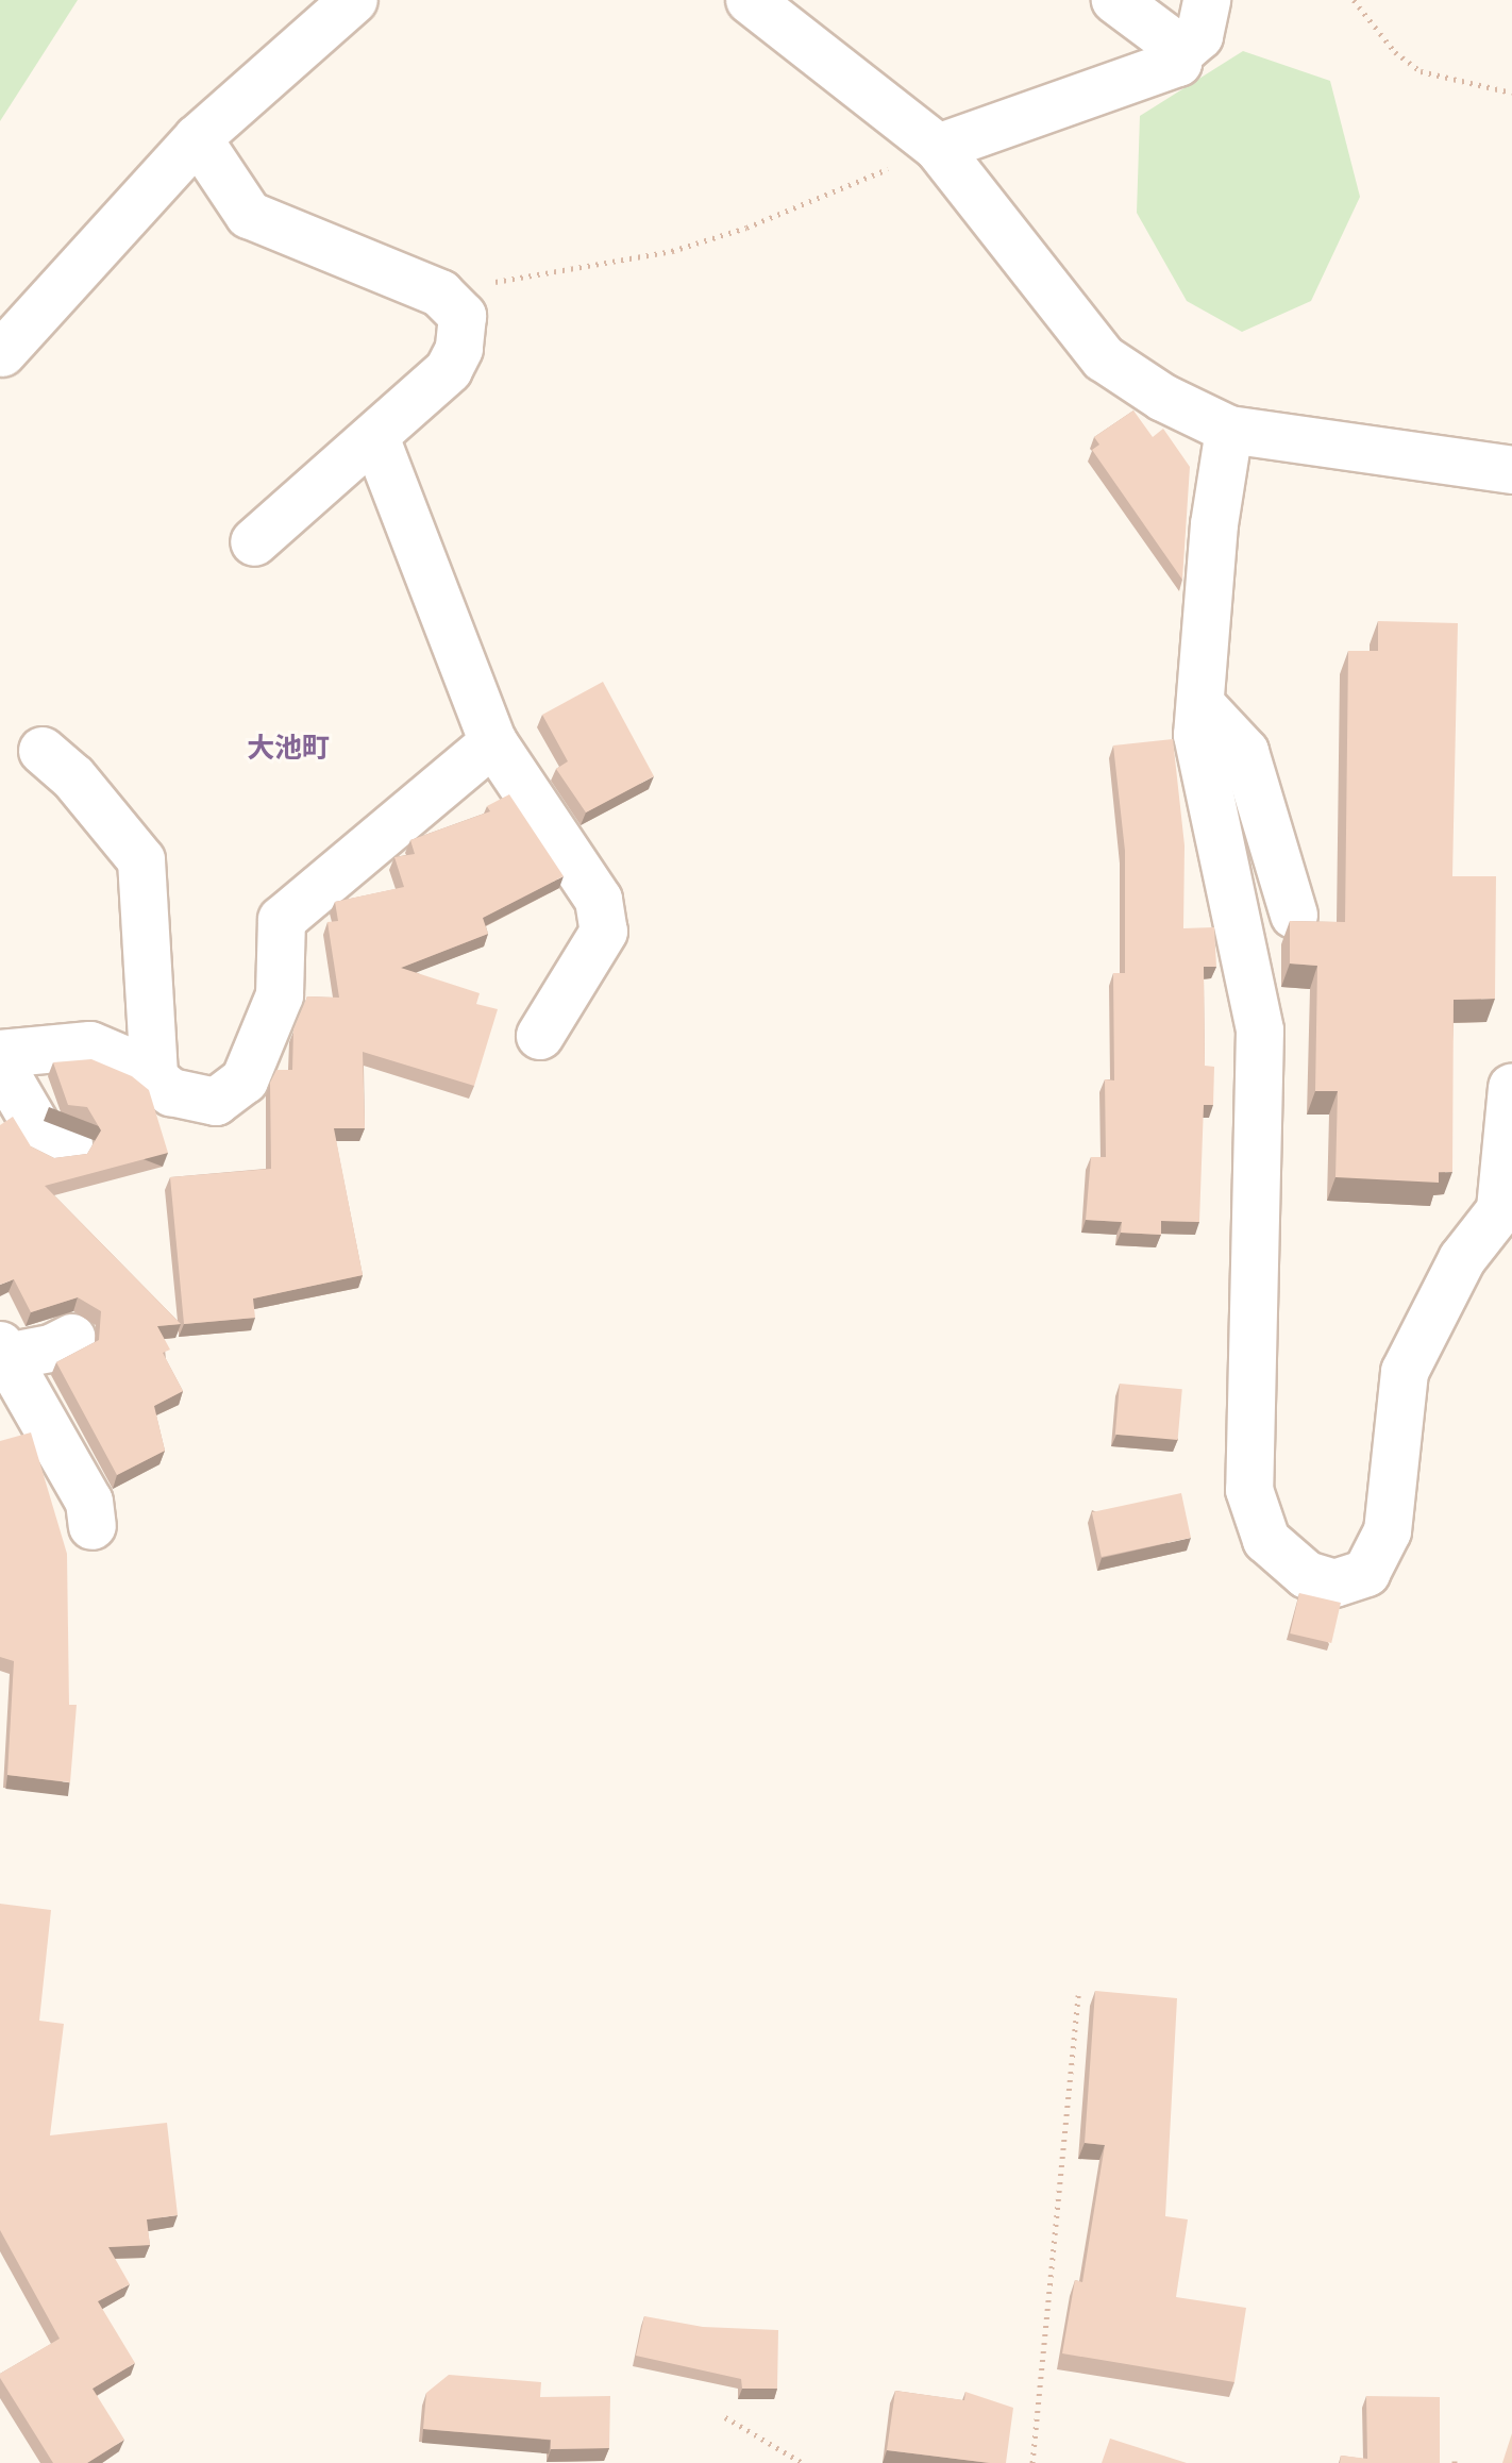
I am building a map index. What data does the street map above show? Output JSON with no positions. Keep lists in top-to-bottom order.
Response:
{
  "districts": ["大池町"]
}
